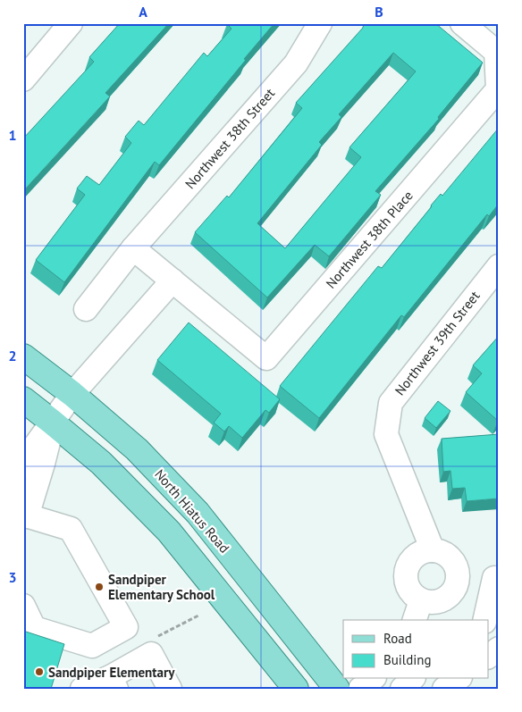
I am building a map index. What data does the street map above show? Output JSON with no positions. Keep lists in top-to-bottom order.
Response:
{
  "streets": {
    "main road": ["North Hiatus Road"],
    "street": ["Northwest 38th Street", "Northwest 38th Place", "Northwest 39th Street"]
  },
  "places": ["Sandpiper Elementary School", "Sandpiper Elementary"],
  "legend": ["Road", "Building"],
  "grid": {
    "columns": ["A", "B"],
    "rows": ["1", "2", "3"]
  }
}
